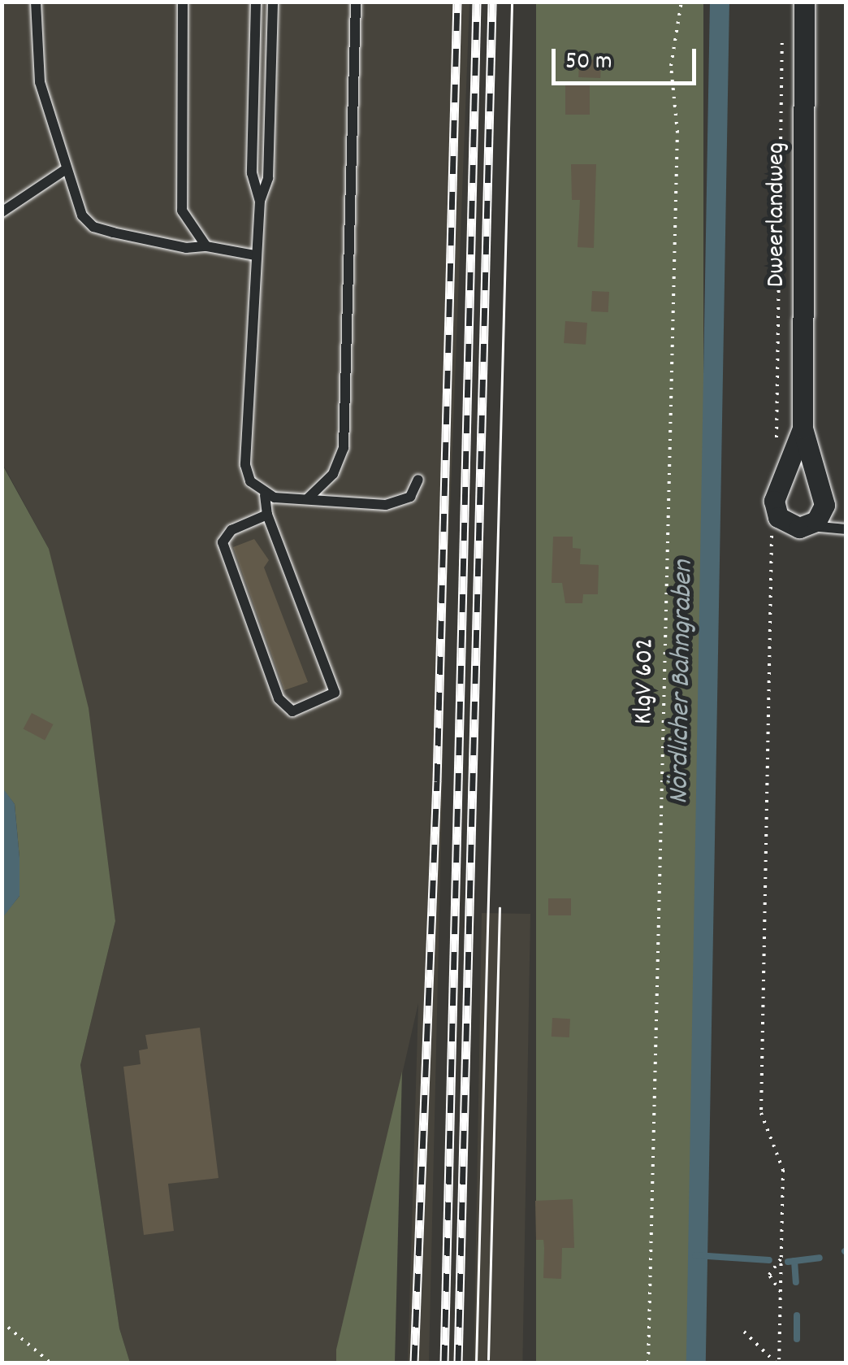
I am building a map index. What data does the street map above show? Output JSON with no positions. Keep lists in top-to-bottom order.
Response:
{
  "streets": {
    "street": ["Dweerlandweg"],
    "path": ["KlgV 602"]
  },
  "water": ["Nördlicher Bahngraben"],
  "scale_bar": "50 m"
}
